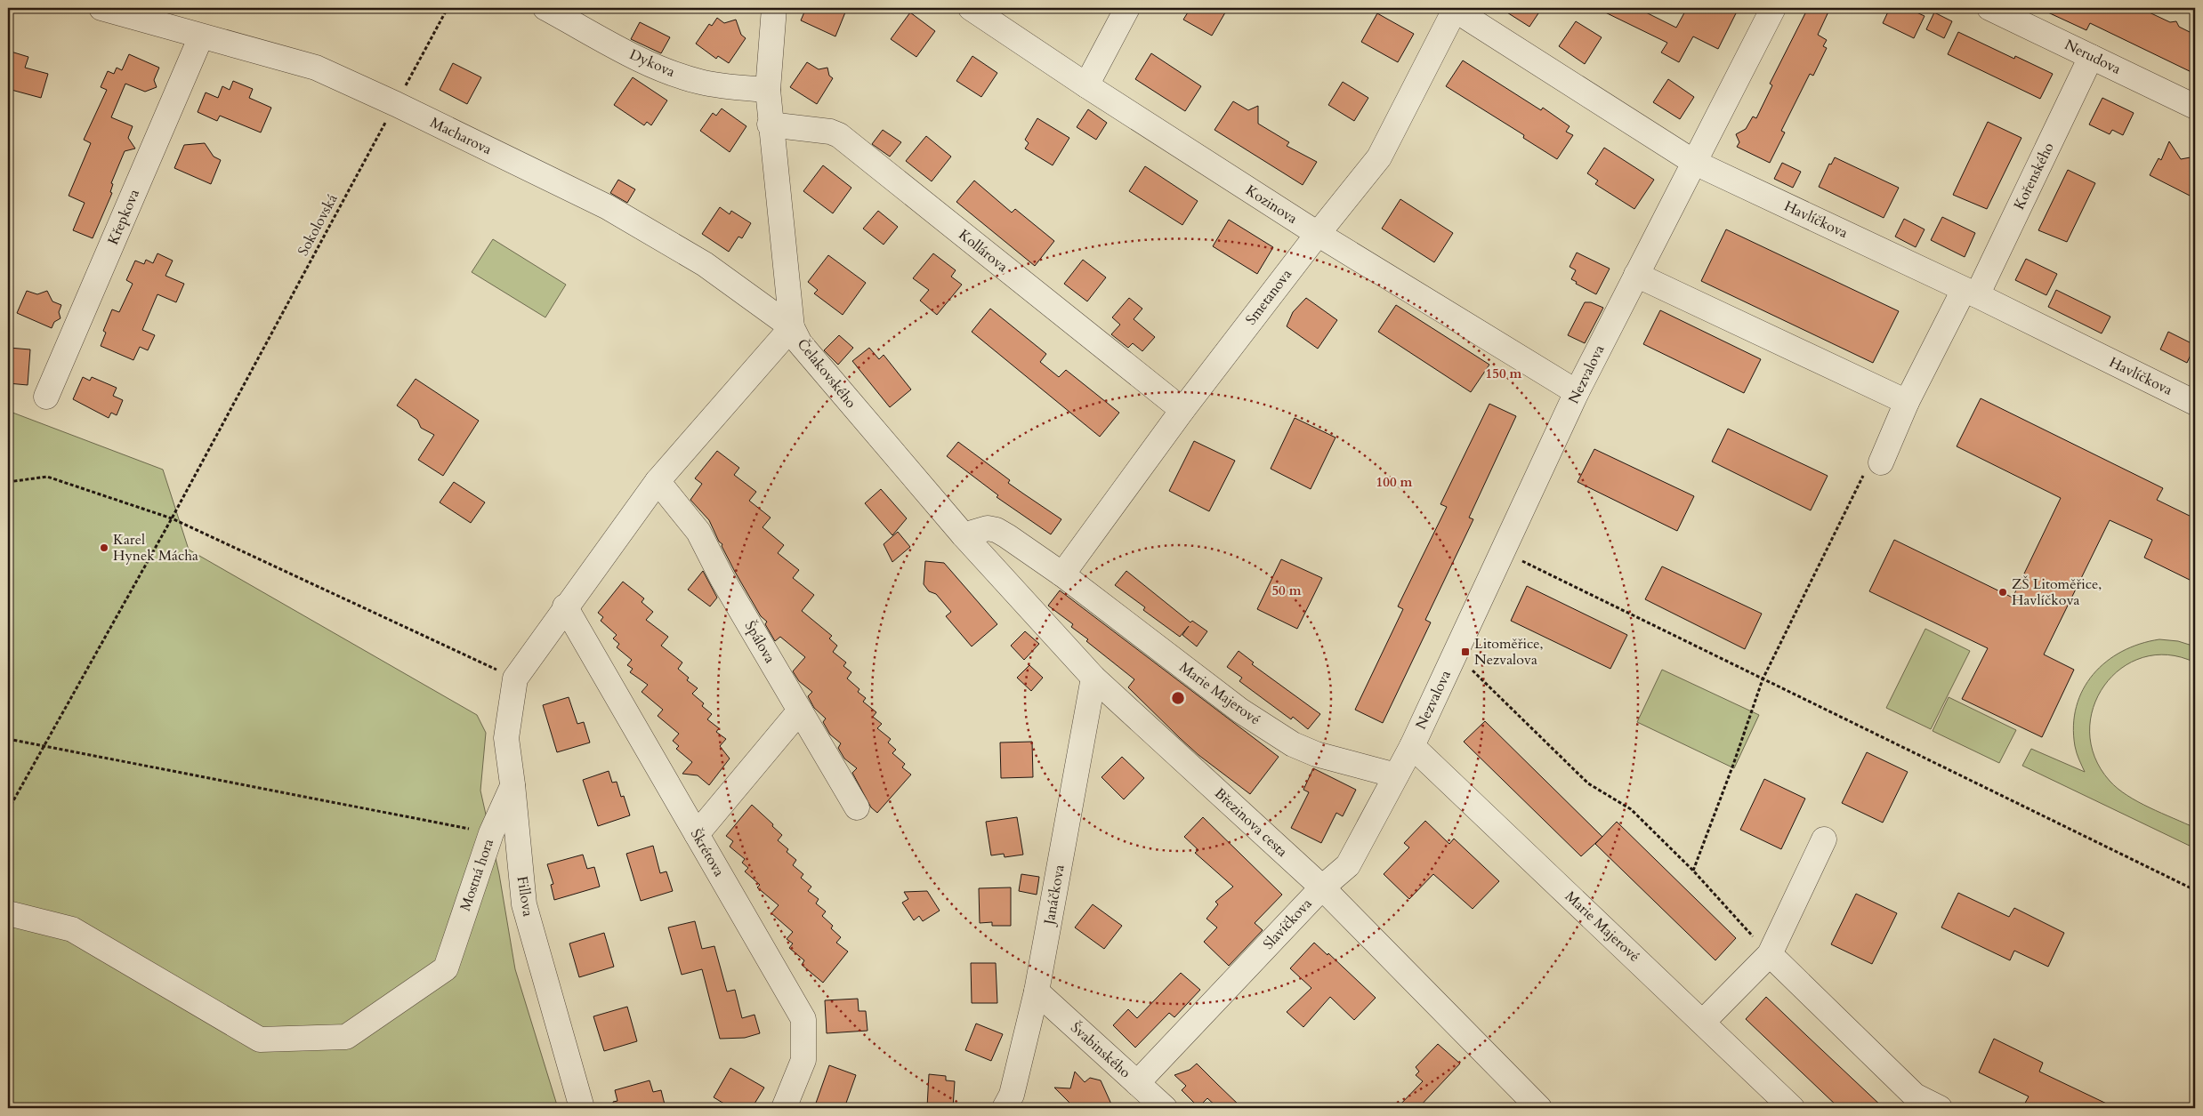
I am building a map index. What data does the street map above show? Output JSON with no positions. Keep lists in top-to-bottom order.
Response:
{
  "streets": {
    "street": [
      "Nerudova",
      "Dykova",
      "Macharova",
      "Kořenského",
      "Kozinova",
      "Křepkova",
      "Havlíčkova",
      "Kollárova",
      "Smetanova",
      "Čelakovského",
      "Nezvalova",
      "Špálova",
      "Marie Majerové",
      "Březinova cesta",
      "Škrétova",
      "Mostná hora",
      "Janáčkova",
      "Fillova",
      "Slavíčkova",
      "Švabinského"
    ],
    "path": ["Sokolovská"]
  },
  "crossings": [
    ["Nerudova", "Kořenského"],
    ["Dykova", "Čelakovského"],
    ["Macharova", "Křepkova"],
    ["Macharova", "Čelakovského"],
    ["Kořenského", "Havlíčkova"],
    ["Kozinova", "Smetanova"],
    ["Kozinova", "Nezvalova"],
    ["Havlíčkova", "Smetanova"],
    ["Havlíčkova", "Nezvalova"],
    ["Kollárova", "Smetanova"],
    ["Kollárova", "Čelakovského"],
    ["Smetanova", "Marie Majerové"],
    ["Čelakovského", "Březinova cesta"],
    ["Nezvalova", "Marie Majerové"],
    ["Nezvalova", "Slavíčkova"],
    ["Marie Majerové", "Slavíčkova"],
    ["Březinova cesta", "Janáčkova"],
    ["Březinova cesta", "Slavíčkova"],
    ["Mostná hora", "Fillova"],
    ["Janáčkova", "Švabinského"],
    ["Slavíčkova", "Švabinského"]
  ],
  "places": {
    "other": ["Karel Hynek Mácha", "ZŠ Litoměřice, Havlíčkova"],
    "transit": ["Litoměřice, Nezvalova"]
  },
  "rings": ["150 m", "100 m", "50 m"]
}
